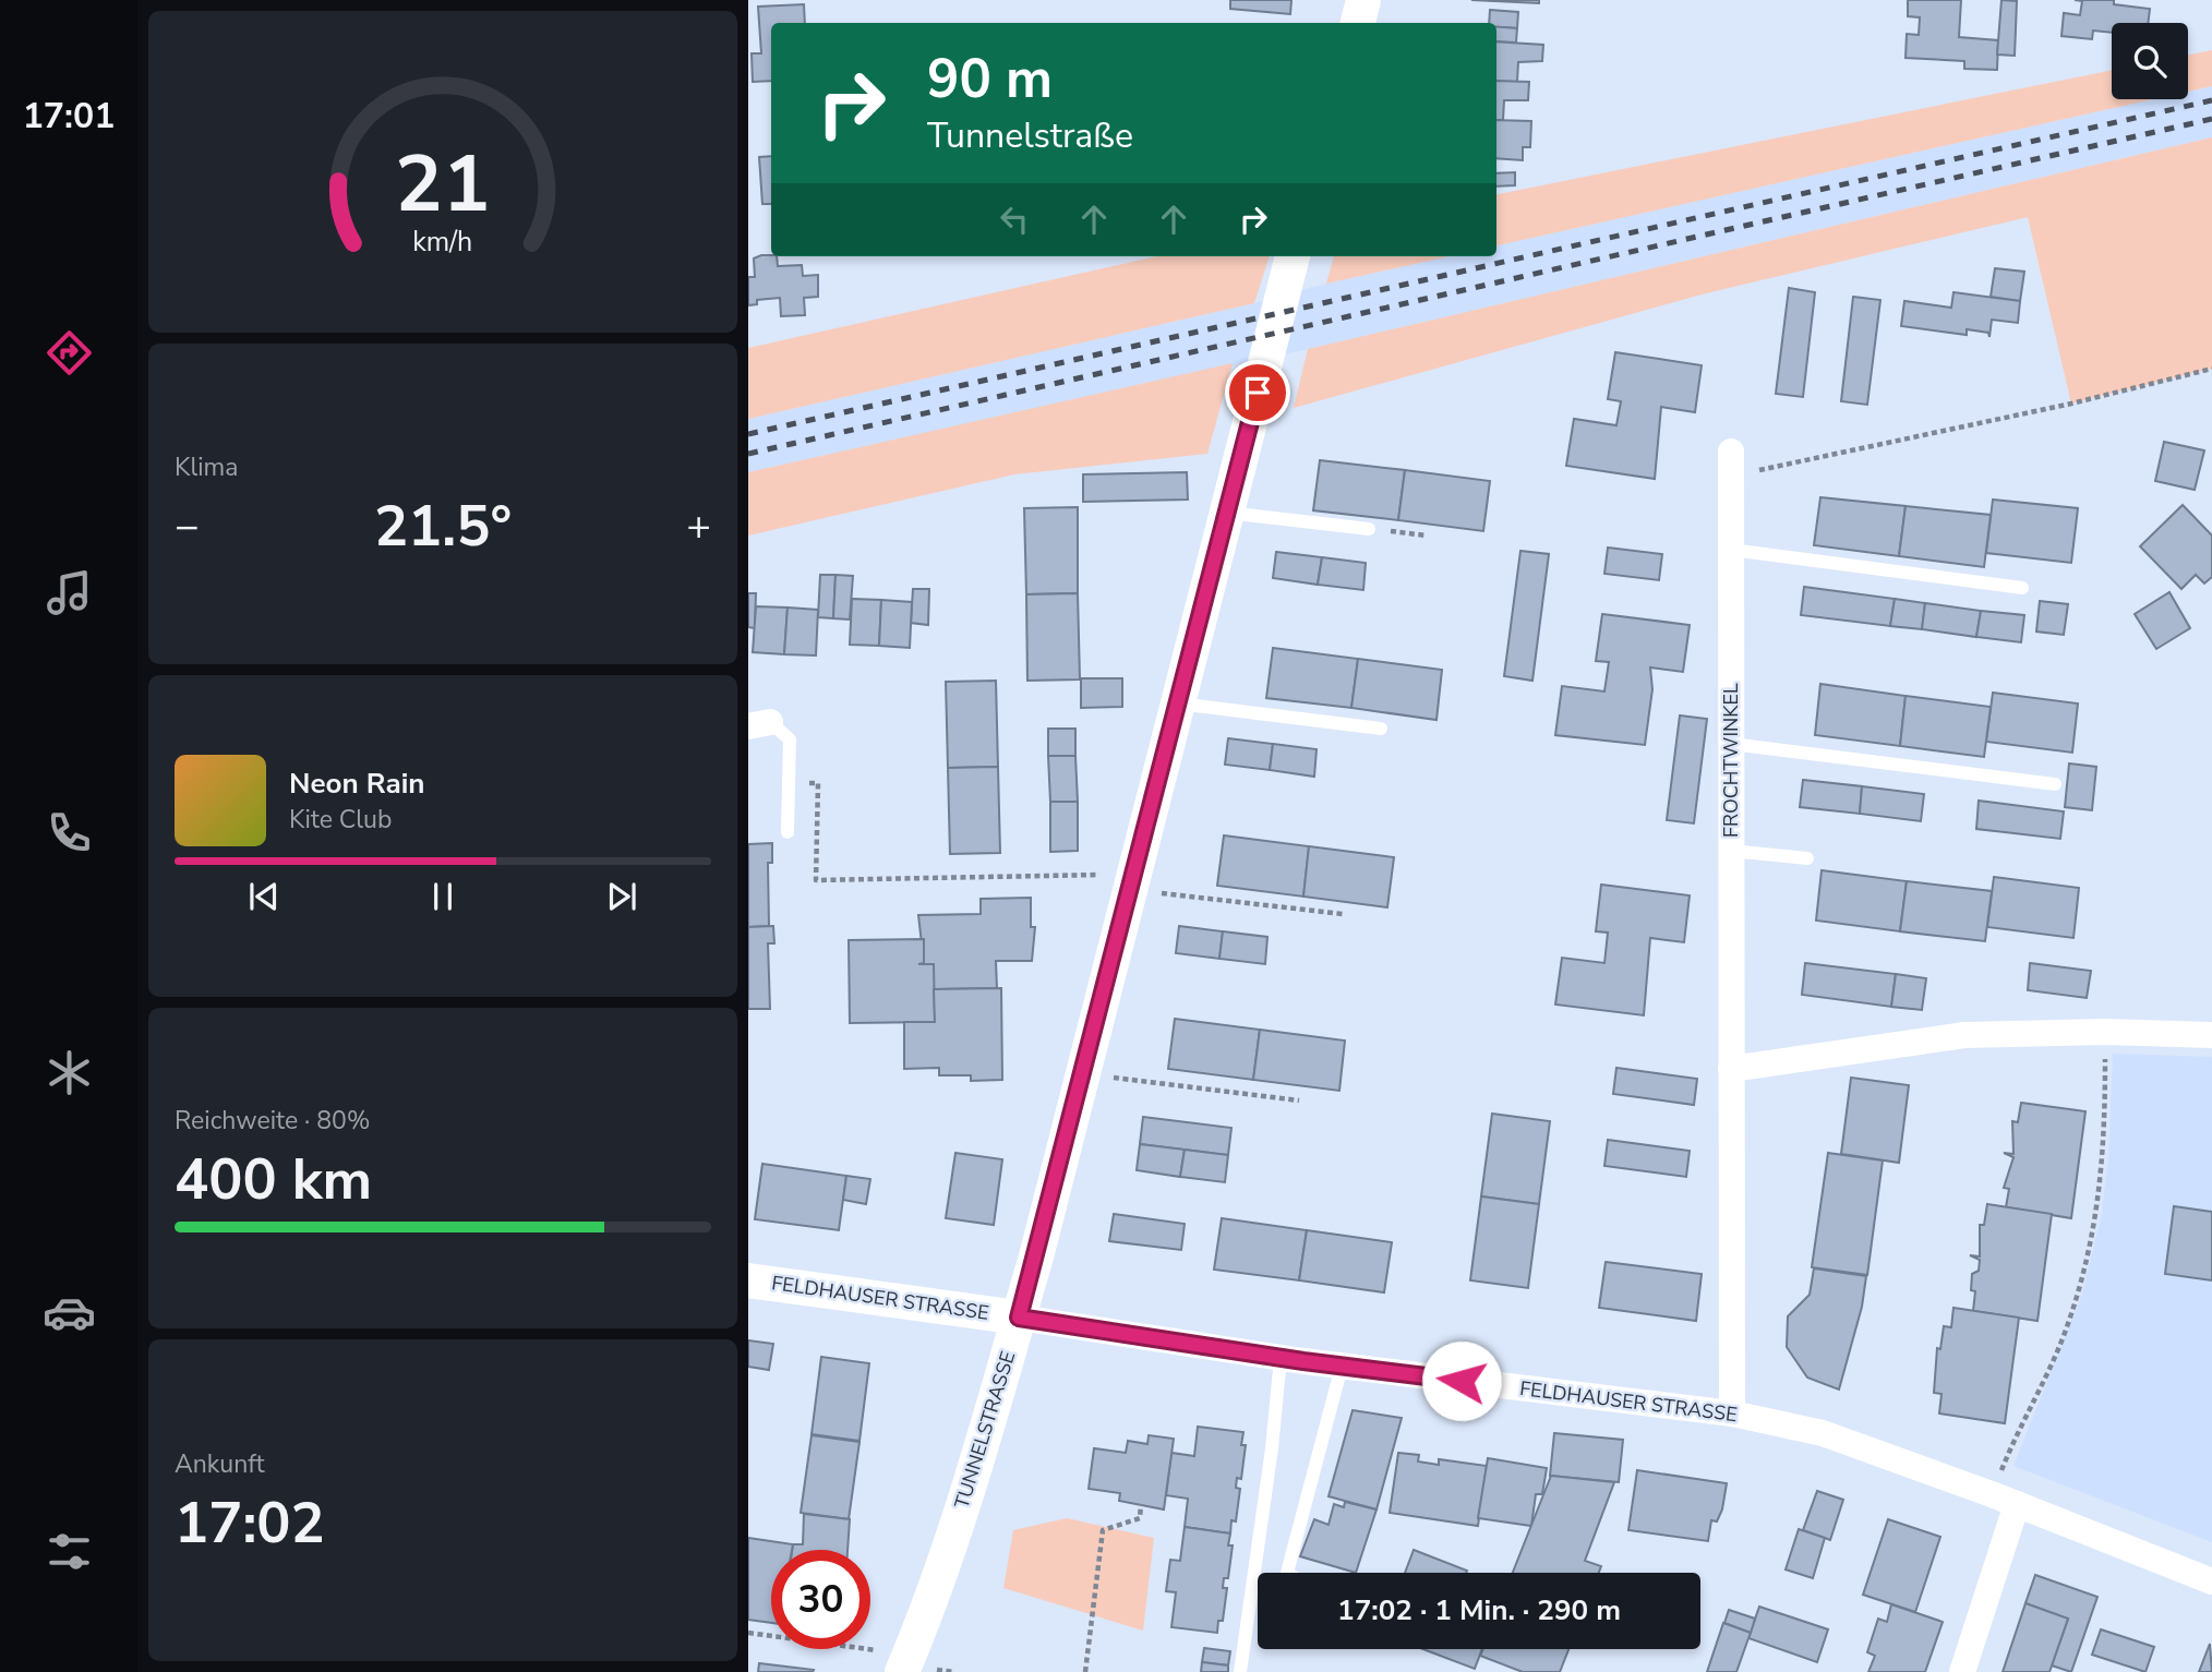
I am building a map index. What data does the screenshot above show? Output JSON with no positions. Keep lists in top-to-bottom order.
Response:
{
  "streets": {
    "street": ["FROCHTWINKEL", "FELDHAUSER STRASSE", "TUNNELSTRASSE"]
  },
  "crossings": [
    ["FROCHTWINKEL", "FELDHAUSER STRASSE"],
    ["FELDHAUSER STRASSE", "TUNNELSTRASSE"]
  ],
  "page": {
    "tabs": "17:01",
    "turn": ["90 m", "Tunnelstraße"],
    "tile": [
      "Klima",
      ["Reichweite · 80%", "400 km"],
      ["Ankunft", "17:02"]
    ],
    "heat": ["−", "21.5°", "+"],
    "song": ["Neon Rain", "Kite Club"],
    "limit": "30",
    "trip": "17:02 · 1 Min. · 290 m",
    "gauge": ["21", "km/h"]
  }
}
